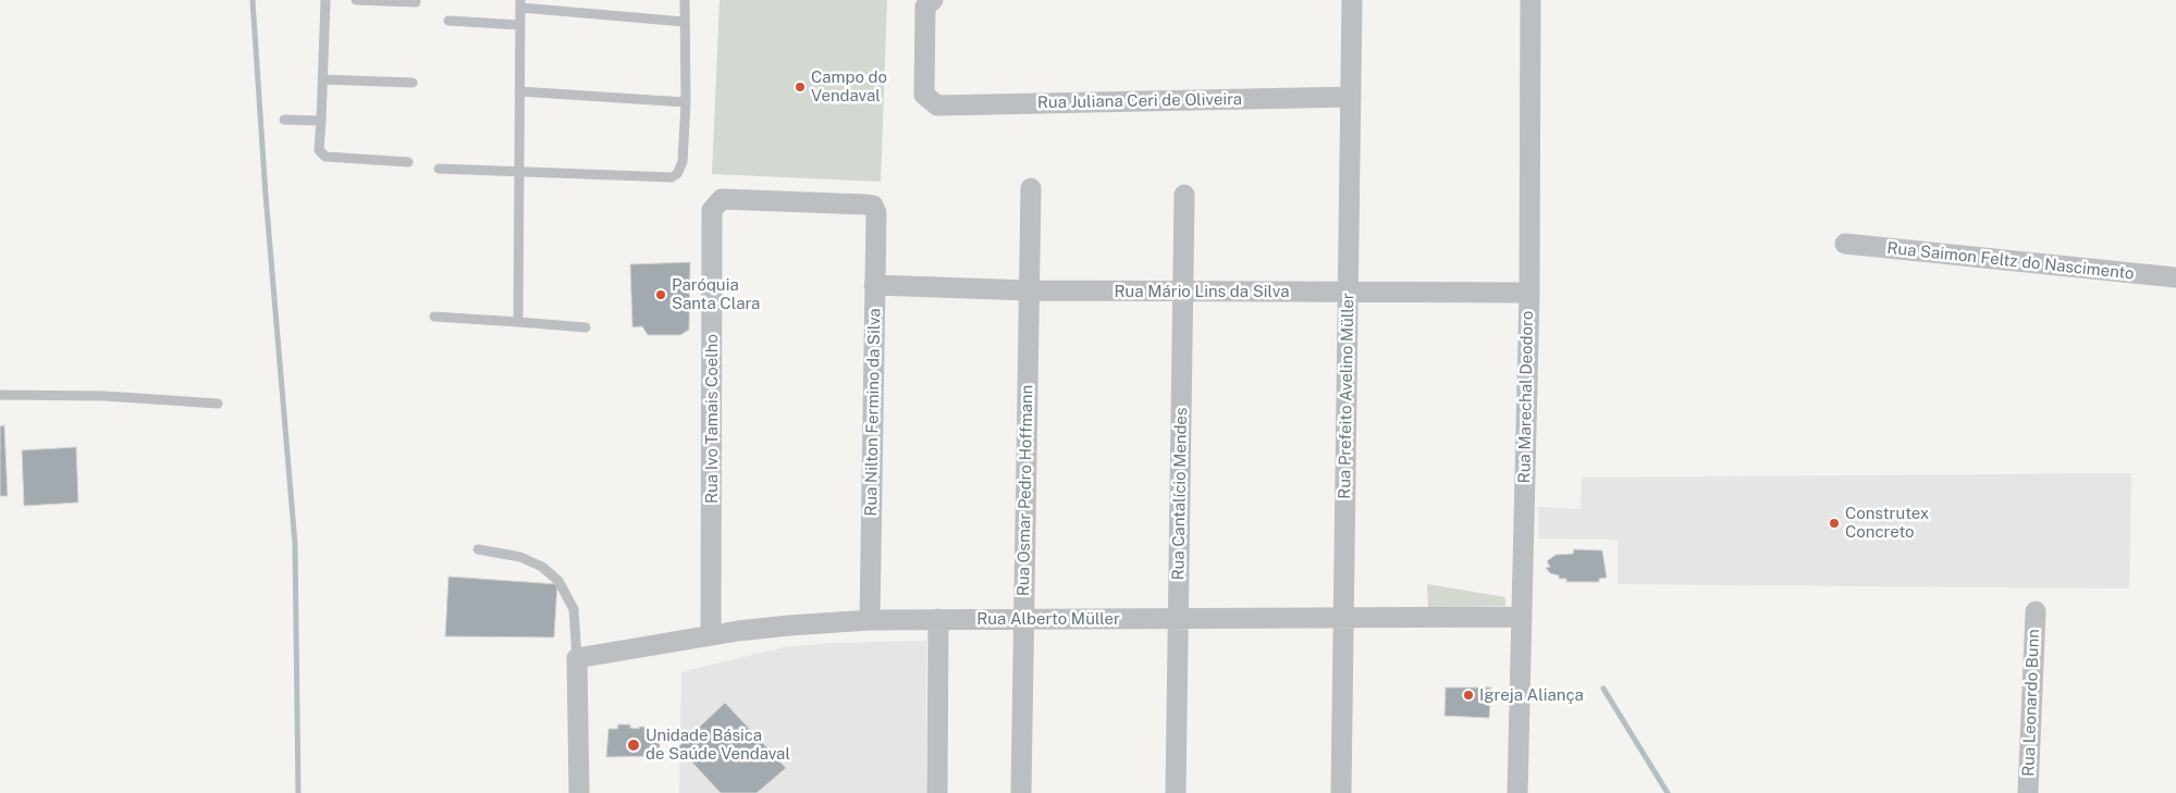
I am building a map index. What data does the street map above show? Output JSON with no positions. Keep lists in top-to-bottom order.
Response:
{
  "streets": {
    "street": [
      "Rua Juliana Ceri de Oliveira",
      "Rua Saimon Feltz do Nascimento",
      "Rua Mário Lins da Silva",
      "Rua Prefeito Avelino Müller",
      "Rua Marechal Deodoro",
      "Rua Nilton Fermino da Silva",
      "Rua Ivo Tamais Coelho",
      "Rua Osmar Pedro Hoffmann",
      "Rua Cantalício Mendes",
      "Rua Alberto Müller",
      "Rua Leonardo Bunn"
    ]
  },
  "crossings": [
    ["Rua Juliana Ceri de Oliveira", "Rua Prefeito Avelino Müller"],
    ["Rua Mário Lins da Silva", "Rua Prefeito Avelino Müller"],
    ["Rua Mário Lins da Silva", "Rua Marechal Deodoro"],
    ["Rua Mário Lins da Silva", "Rua Nilton Fermino da Silva"],
    ["Rua Mário Lins da Silva", "Rua Osmar Pedro Hoffmann"],
    ["Rua Mário Lins da Silva", "Rua Cantalício Mendes"],
    ["Rua Prefeito Avelino Müller", "Rua Alberto Müller"],
    ["Rua Marechal Deodoro", "Rua Alberto Müller"],
    ["Rua Nilton Fermino da Silva", "Rua Ivo Tamais Coelho"],
    ["Rua Nilton Fermino da Silva", "Rua Alberto Müller"],
    ["Rua Ivo Tamais Coelho", "Rua Alberto Müller"],
    ["Rua Osmar Pedro Hoffmann", "Rua Alberto Müller"],
    ["Rua Cantalício Mendes", "Rua Alberto Müller"]
  ],
  "places": [
    "Campo do Vendaval",
    "Paróquia Santa Clara",
    "Construtex Concreto",
    "Igreja Aliança",
    "Unidade Básica de Saúde Vendaval"
  ]
}
